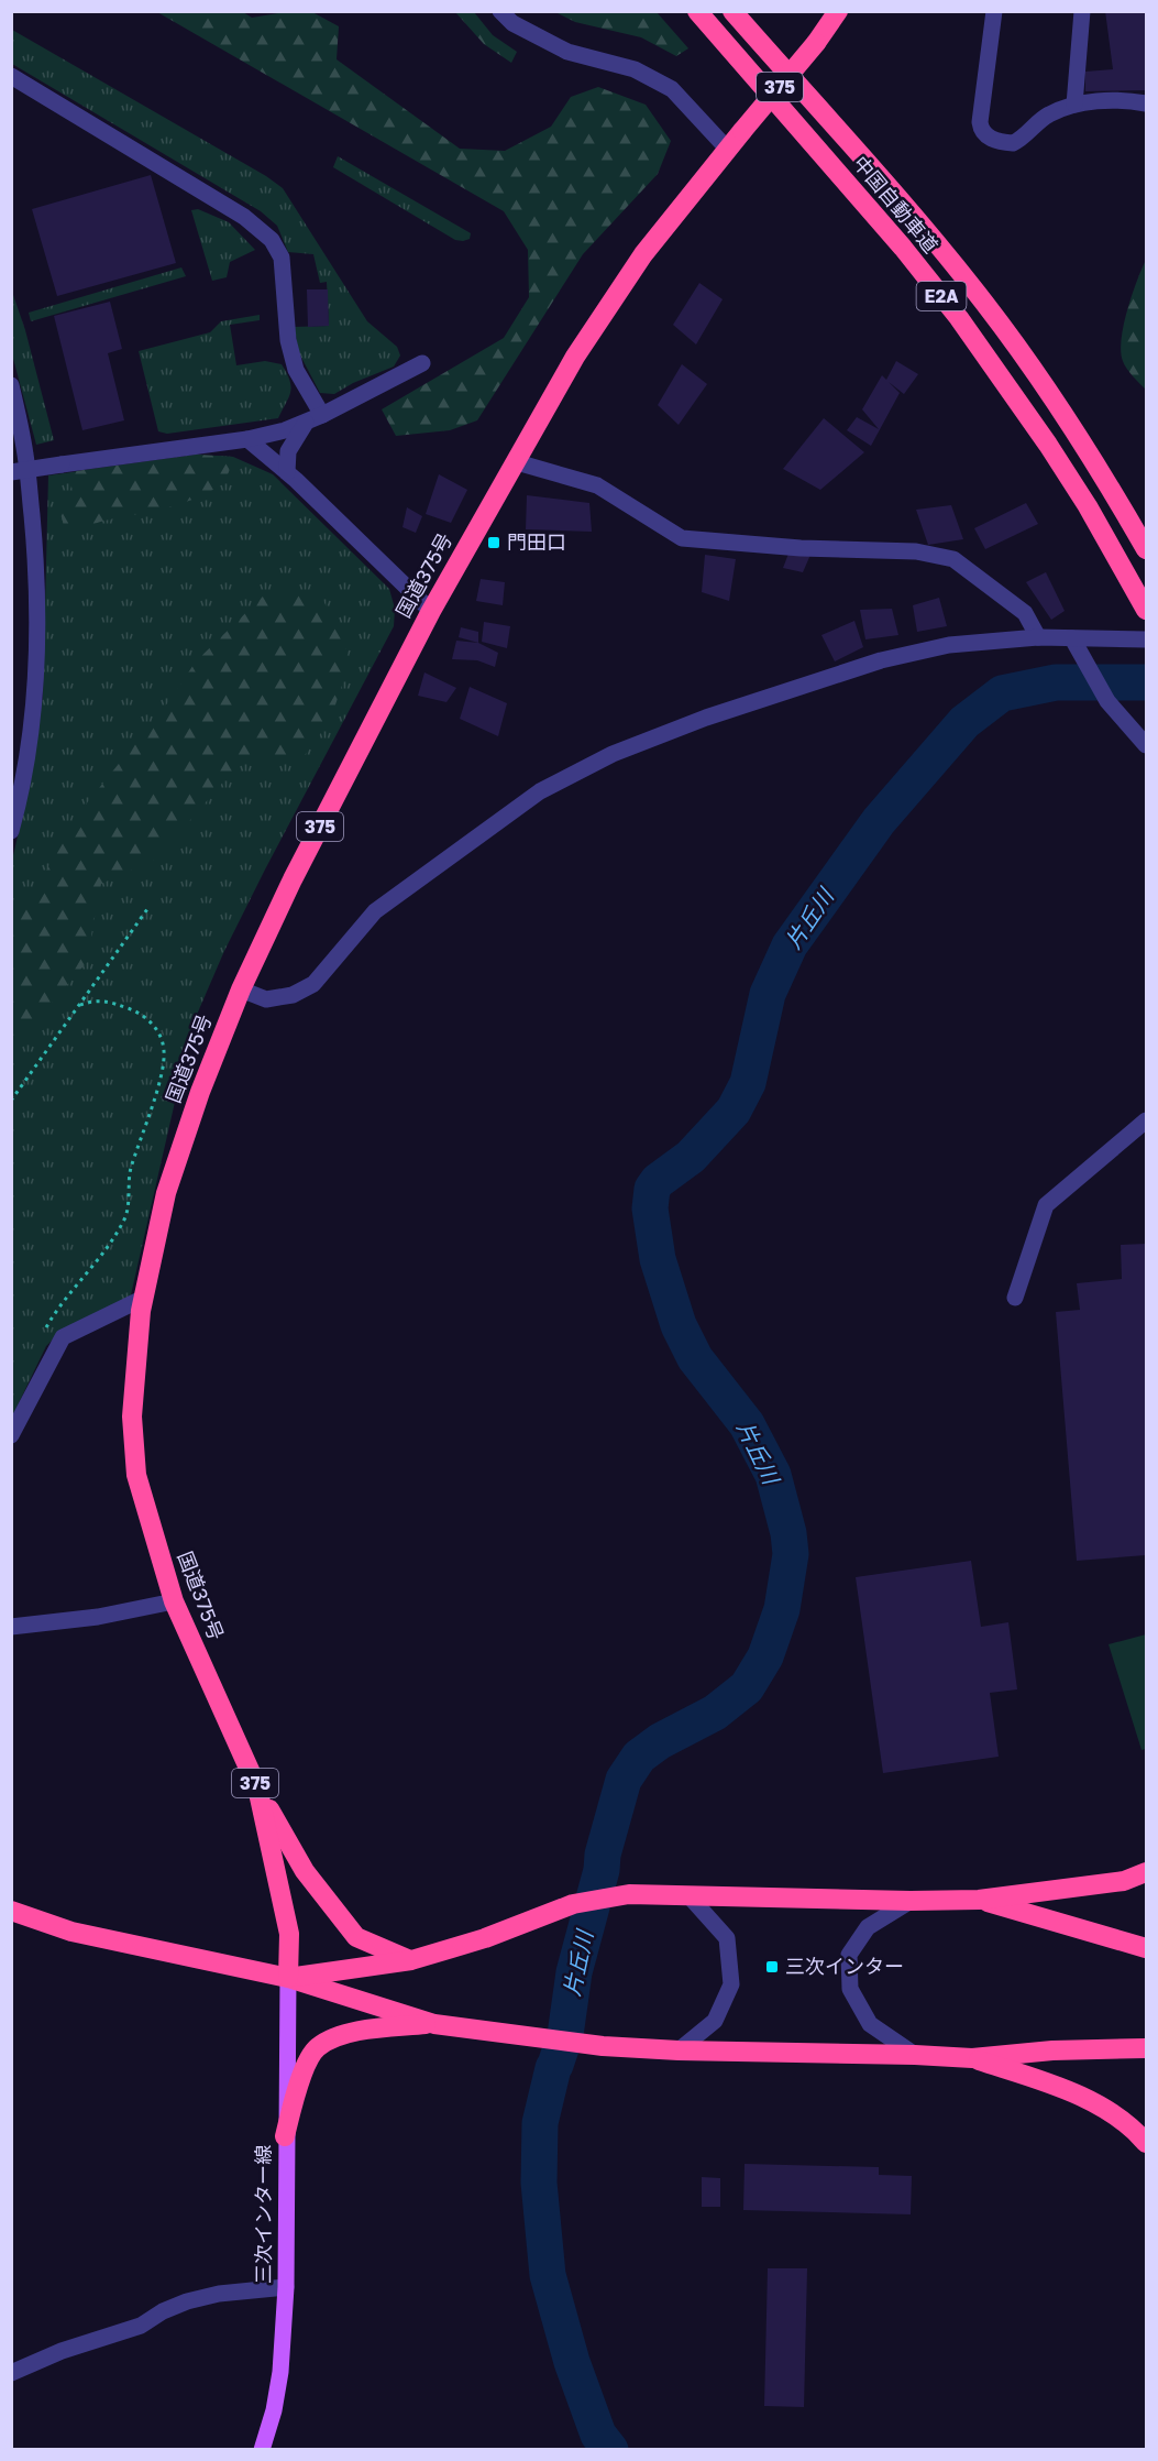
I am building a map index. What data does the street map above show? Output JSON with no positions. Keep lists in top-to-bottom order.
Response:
{
  "streets": {
    "highway": [
      "375",
      "中国自動車道",
      "E2A",
      "国道375号"
    ],
    "main road": ["三次インター線"]
  },
  "crossings": [
    ["国道375号", "三次インター線"]
  ],
  "water": ["片丘川"],
  "places": {
    "transit": ["門田口", "三次インター"]
  }
}
